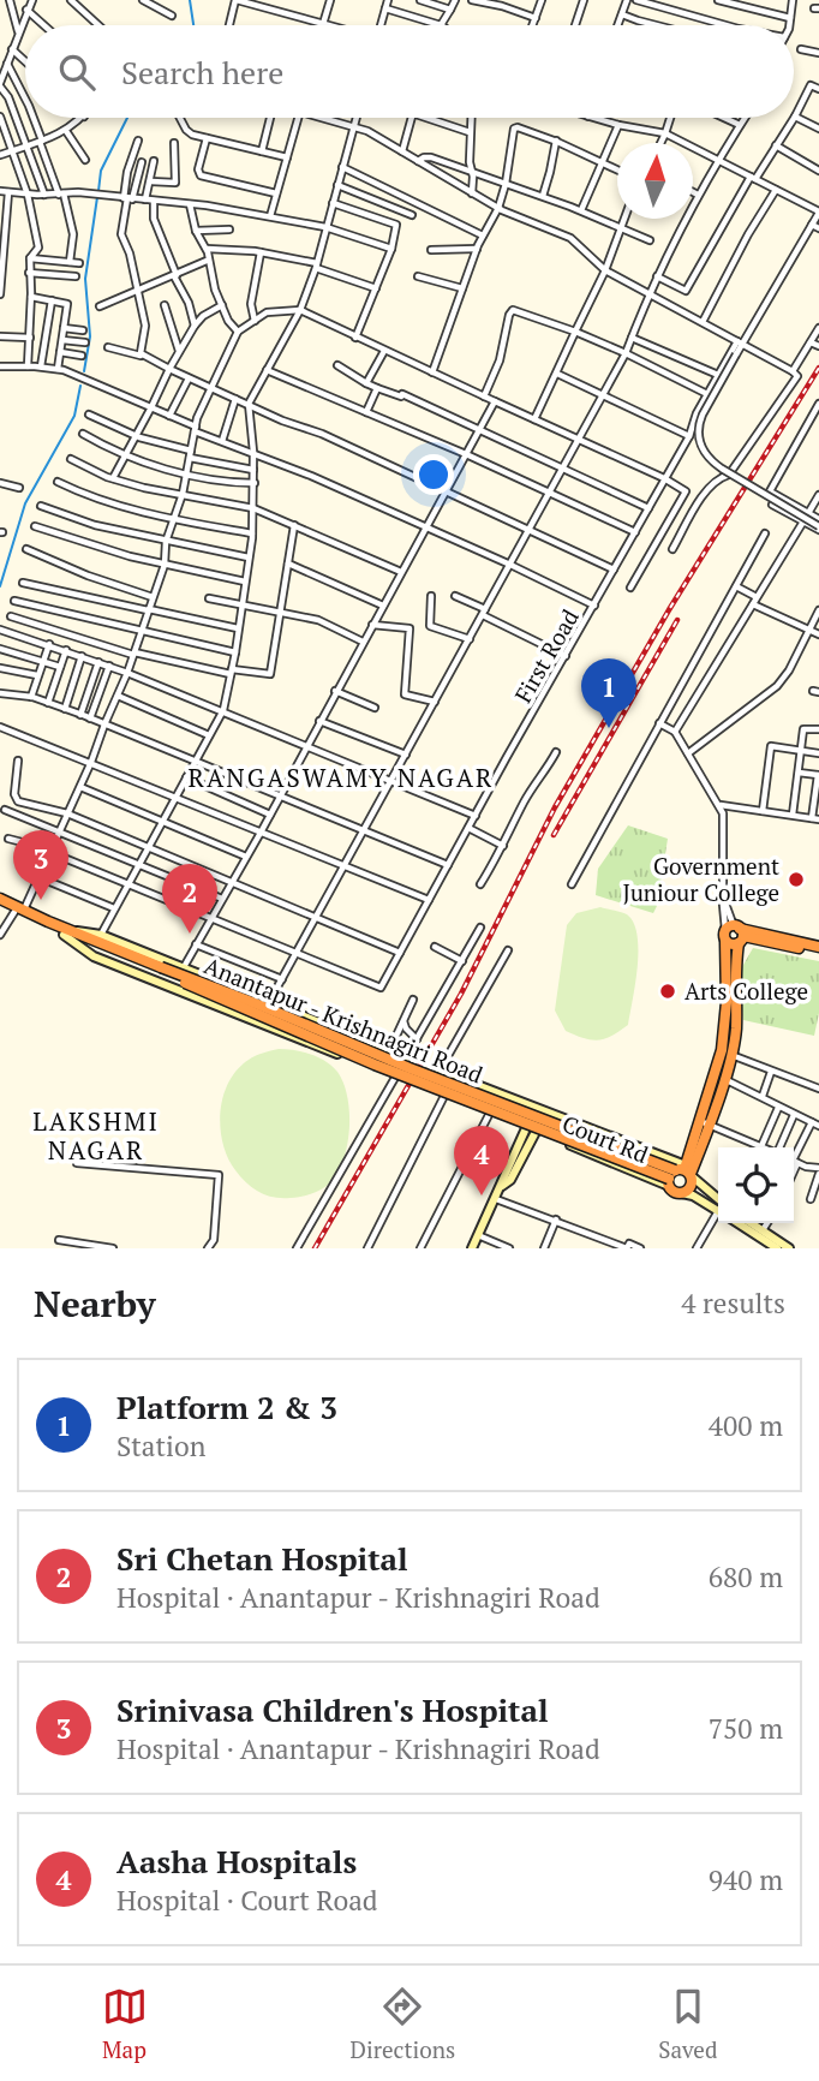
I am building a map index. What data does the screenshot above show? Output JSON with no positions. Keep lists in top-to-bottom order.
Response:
{
  "streets": {
    "highway": ["Anantapur - Krishnagiri Road"],
    "street": ["First Road", "Court Rd"]
  },
  "crossings": [
    ["Anantapur - Krishnagiri Road", "Court Rd"]
  ],
  "districts": ["RANGASWAMY NAGAR", "LAKSHMI NAGAR"],
  "places": ["Government Juniour College", "Arts College"],
  "north": "top",
  "page": {
    "search": "Search here",
    "pins": [
      "1",
      "3",
      "2",
      "4"
    ],
    "heading": ["Nearby", "4 results"],
    "list": [
      {
        "mark": "1",
        "name": "Platform 2 & 3",
        "note": "Station",
        "value": "400 m"
      },
      {
        "mark": "2",
        "name": "Sri Chetan Hospital",
        "note": "Hospital · Anantapur - Krishnagiri Road",
        "value": "680 m"
      },
      {
        "mark": "3",
        "name": "Srinivasa Children's Hospital",
        "note": "Hospital · Anantapur - Krishnagiri Road",
        "value": "750 m"
      },
      {
        "mark": "4",
        "name": "Aasha Hospitals",
        "note": "Hospital · Court Road",
        "value": "940 m"
      }
    ],
    "nav": ["Map", "Directions", "Saved"]
  }
}
